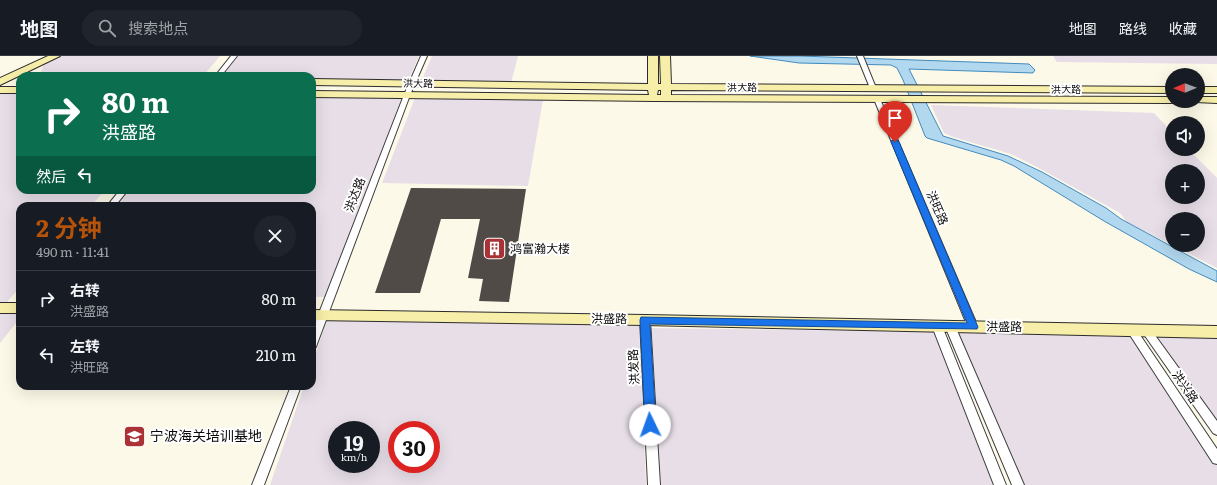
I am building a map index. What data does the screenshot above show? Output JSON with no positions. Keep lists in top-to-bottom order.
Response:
{
  "streets": {
    "main road": ["洪大路", "洪盛路"],
    "street": [
      "洪达路",
      "洪旺路",
      "洪发路",
      "洪兴路"
    ]
  },
  "crossings": [
    ["洪大路", "洪达路"],
    ["洪大路", "洪旺路"],
    ["洪达路", "洪盛路"],
    ["洪旺路", "洪盛路"],
    ["洪盛路", "洪发路"],
    ["洪盛路", "洪兴路"]
  ],
  "places": {
    "building": ["鸿富瀚大楼"],
    "school or university": ["宁波海关培训基地"]
  },
  "north": "left",
  "page": {
    "header": "地图",
    "search": "搜索地点",
    "nav": ["地图", "路线", "收藏"],
    "map_buttons": ["+", "−"],
    "turn": ["80 m", "洪盛路"],
    "then": "然后",
    "heading": ["2 分钟", "490 m · 11:41"],
    "list": [
      {
        "name": "右转",
        "note": "洪盛路",
        "value": "80 m"
      },
      {
        "name": "左转",
        "note": "洪旺路",
        "value": "210 m"
      }
    ],
    "speed": "19 km/h",
    "limit": "30"
  }
}
